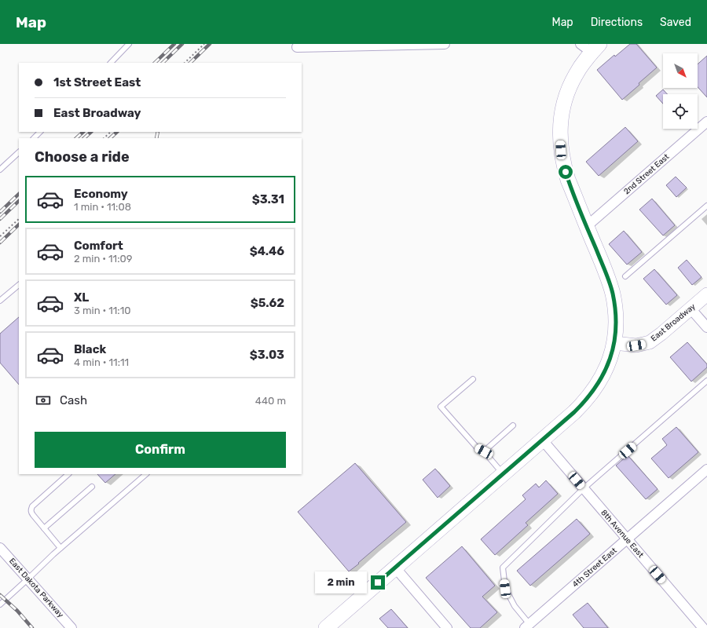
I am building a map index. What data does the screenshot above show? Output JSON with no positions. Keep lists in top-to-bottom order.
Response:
{
  "streets": {
    "main road": ["East Broadway"],
    "street": [
      "2nd Street East",
      "8th Avenue East",
      "4th Street East",
      "East Dakota Parkway"
    ]
  },
  "crossings": [
    ["8th Avenue East", "4th Street East"]
  ],
  "north": "bottom right",
  "page": {
    "header": "Map",
    "nav": ["Map", "Directions", "Saved"],
    "banner": ["1st Street East", "East Broadway"],
    "heading": "Choose a ride",
    "list": [
      {
        "name": "Economy",
        "note": "1 min · 11:08",
        "value": "$3.31"
      },
      {
        "name": "Comfort",
        "note": "2 min · 11:09",
        "value": "$4.46"
      },
      {
        "name": "XL",
        "note": "3 min · 11:10",
        "value": "$5.62"
      },
      {
        "name": "Black",
        "note": "4 min · 11:11",
        "value": "$3.03"
      }
    ],
    "pay": ["Cash", "440 m"],
    "buttons": "Confirm",
    "bubble": "2 min"
  }
}
